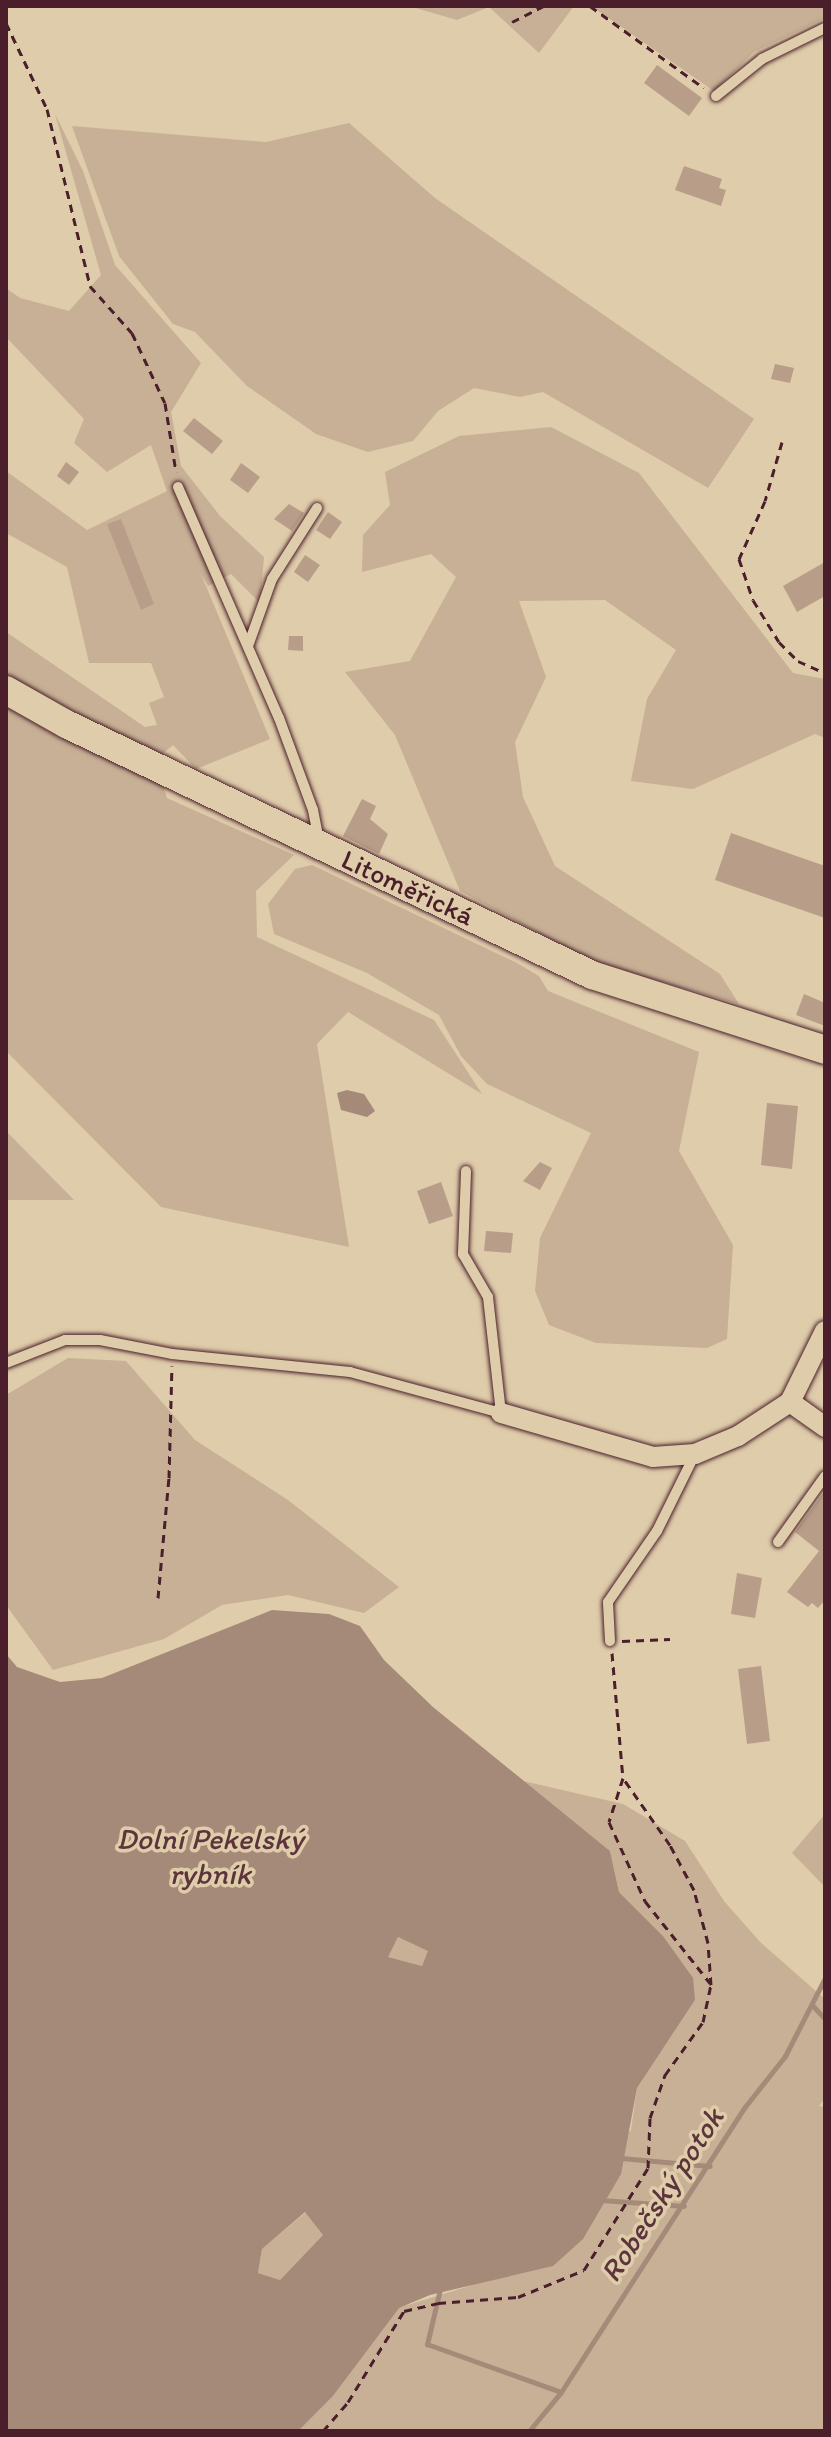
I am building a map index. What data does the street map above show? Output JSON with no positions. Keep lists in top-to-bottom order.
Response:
{
  "streets": {
    "street": ["Litoměřická"]
  },
  "water": ["Dolní Pekelský rybník", "Robečský potok"]
}
